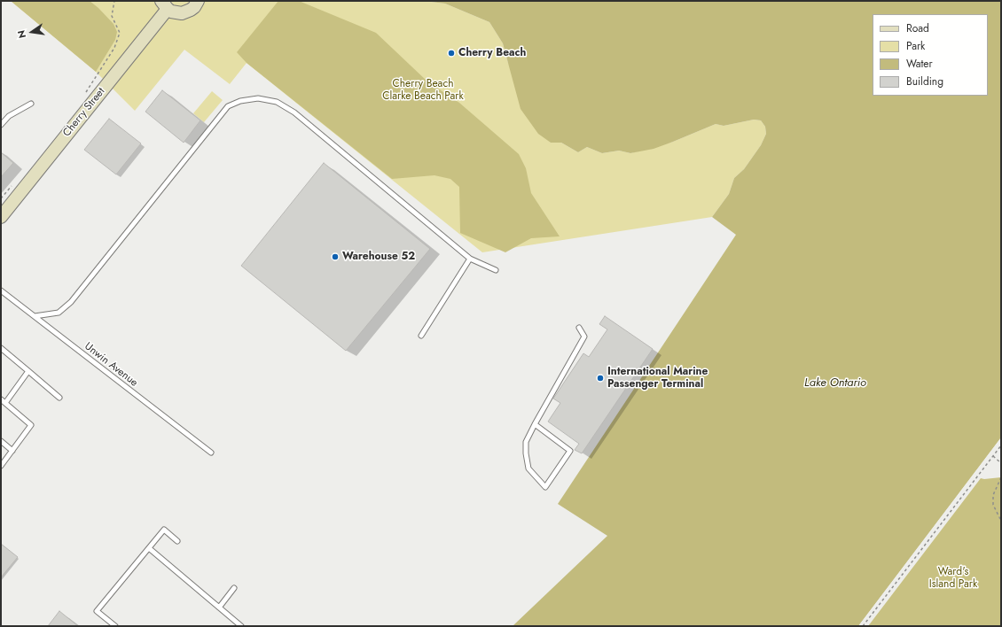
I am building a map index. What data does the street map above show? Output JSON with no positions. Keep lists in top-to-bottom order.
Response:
{
  "streets": {
    "street": ["Cherry Street"],
    "lane": ["Unwin Avenue"]
  },
  "water": ["Lake Ontario"],
  "parks": ["Cherry Beach Clarke Beach Park", "Ward's Island Park"],
  "places": ["Cherry Beach", "Warehouse 52", "International Marine Passenger Terminal"],
  "legend": [
    "Road",
    "Park",
    "Water",
    "Building"
  ],
  "north": "left"
}
